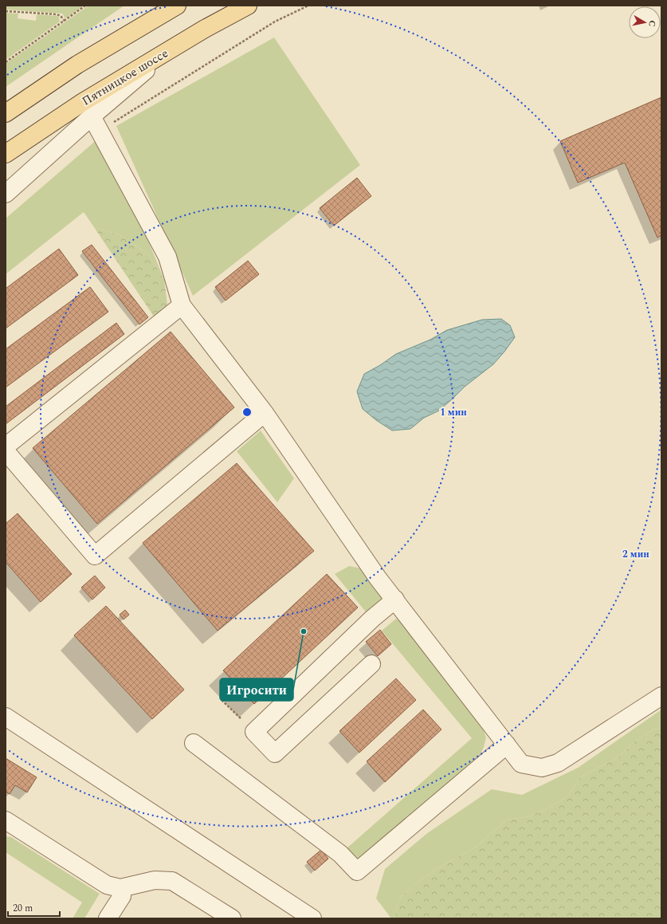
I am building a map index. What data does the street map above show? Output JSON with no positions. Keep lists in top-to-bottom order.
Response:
{
  "streets": {
    "main road": ["Пятницкое шоссе"]
  },
  "places": ["Игросити"],
  "scale_bar": "20 m",
  "north": "right",
  "rings": ["1 мин", "2 мин"]
}
